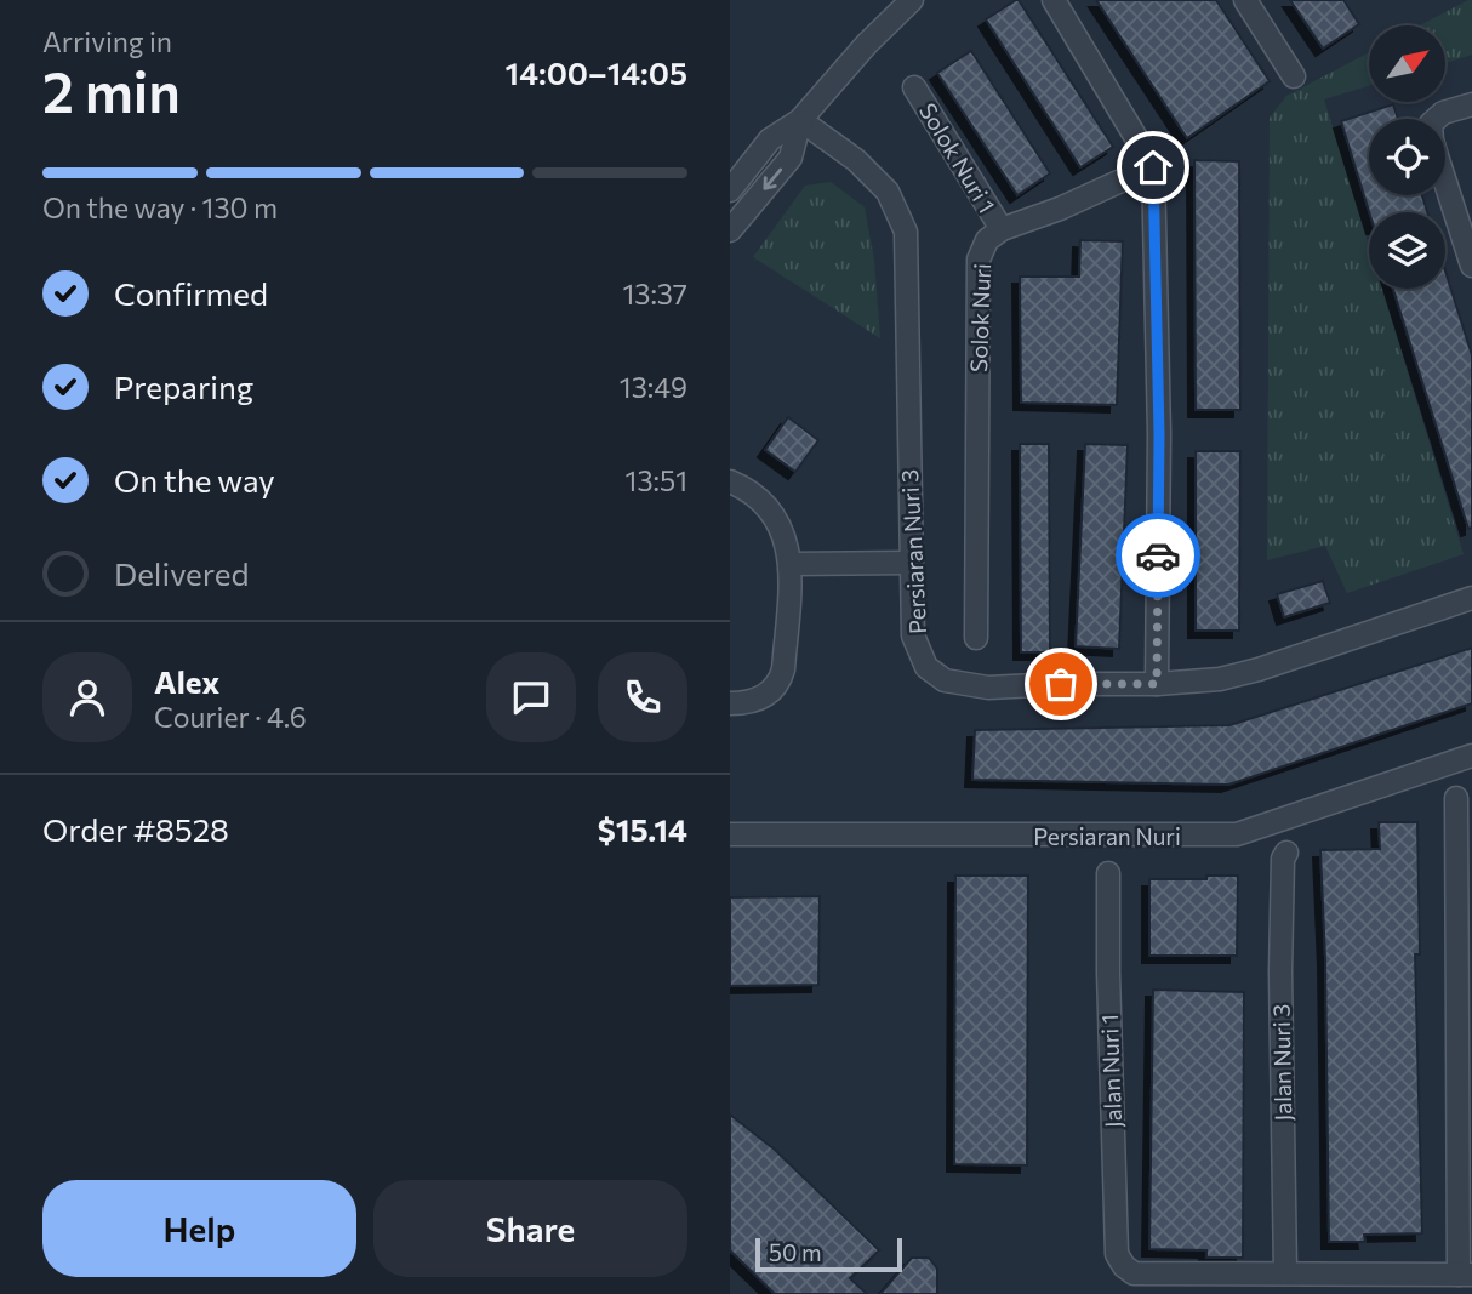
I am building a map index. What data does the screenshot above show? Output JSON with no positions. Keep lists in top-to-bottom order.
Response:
{
  "streets": {
    "street": [
      "Solok Nuri 1",
      "Solok Nuri",
      "Persiaran Nuri 3",
      "Persiaran Nuri",
      "Jalan Nuri 3",
      "Jalan Nuri 1"
    ]
  },
  "crossings": [
    ["Solok Nuri 1", "Solok Nuri"],
    ["Jalan Nuri 3", "Jalan Nuri 1"]
  ],
  "scale_bar": "50 m",
  "north": "top right",
  "page": {
    "heading": ["2 min", "Arriving in", "14:00–14:05"],
    "panel": [
      "Alex",
      "Courier · 4.6",
      "Order #8528",
      "$15.14"
    ],
    "bar": "On the way · 130 m",
    "list": [
      ["Confirmed", "13:37"],
      ["Preparing", "13:49"],
      ["On the way", "13:51"],
      "Delivered"
    ],
    "buttons": ["Help", "Share"],
    "scale": "50 m"
  }
}
